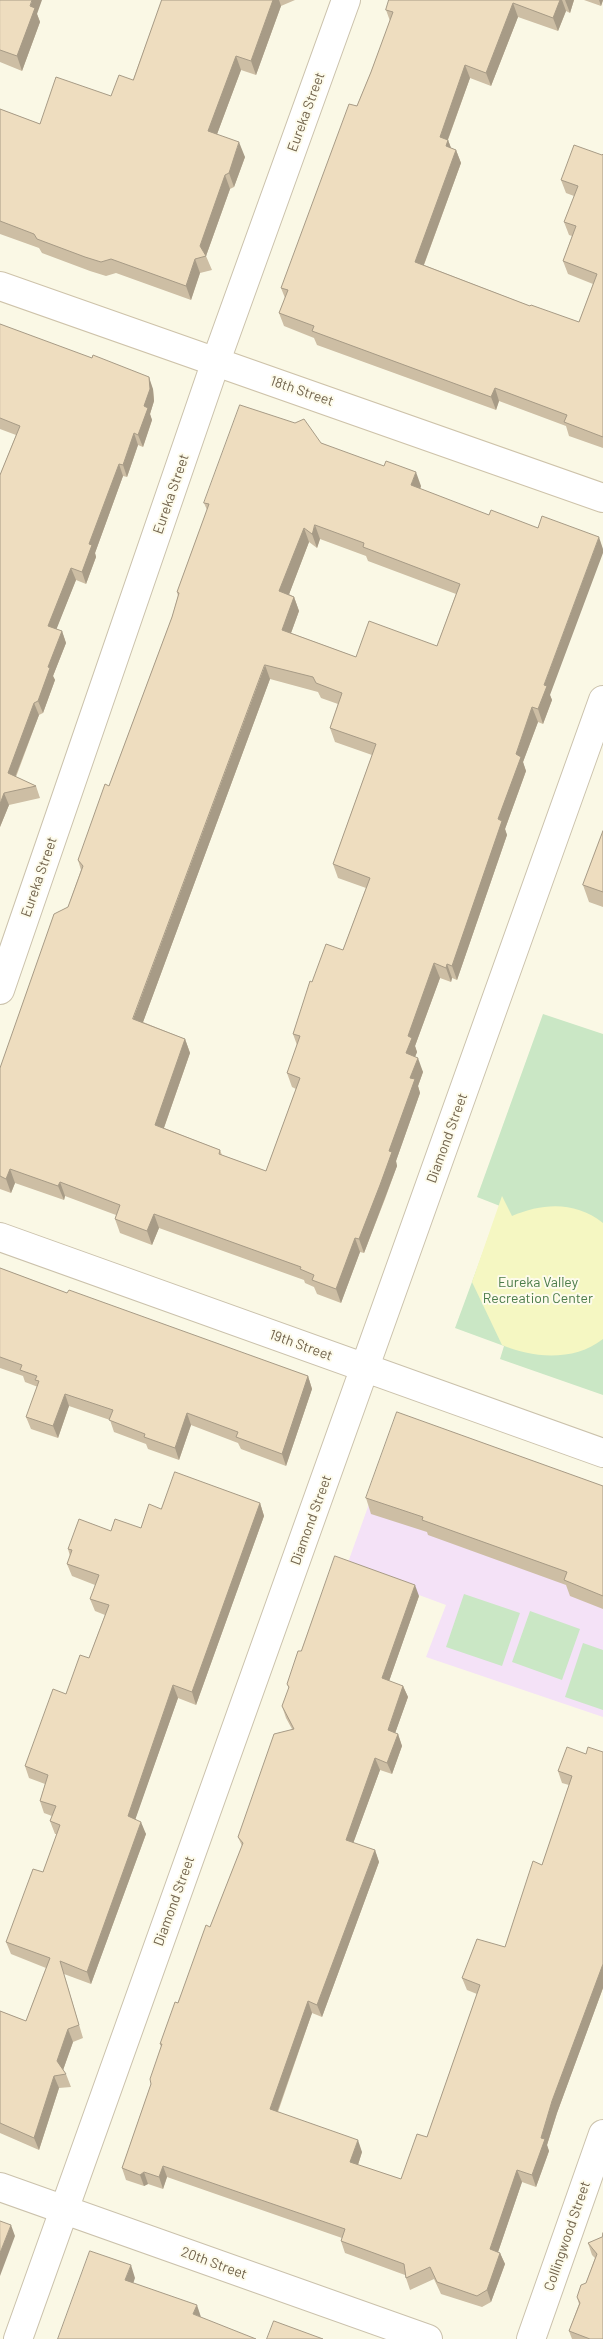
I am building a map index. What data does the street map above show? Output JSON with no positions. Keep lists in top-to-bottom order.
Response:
{
  "streets": {
    "street": [
      "Eureka Street",
      "18th Street",
      "Diamond Street",
      "19th Street",
      "Collingwood Street",
      "20th Street"
    ]
  },
  "crossings": [
    ["Eureka Street", "18th Street"],
    ["Diamond Street", "19th Street"],
    ["Diamond Street", "20th Street"]
  ],
  "parks": ["Eureka Valley Recreation Center"]
}
